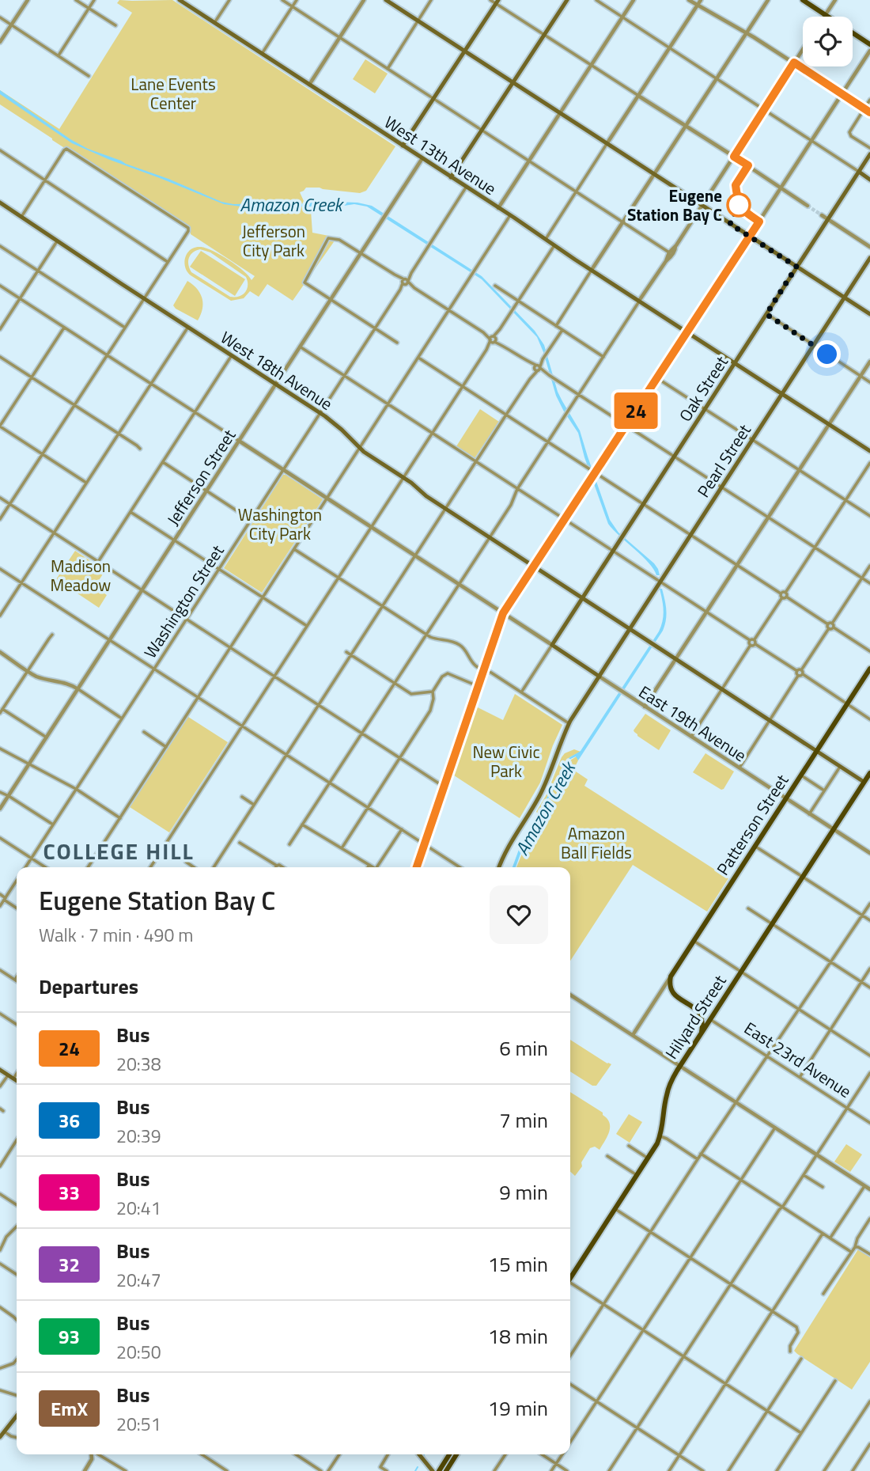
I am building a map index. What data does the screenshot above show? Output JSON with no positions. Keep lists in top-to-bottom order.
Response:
{
  "streets": {
    "main road": [
      "West 13th Avenue",
      "West 18th Avenue",
      "Oak Street",
      "Pearl Street",
      "East 19th Avenue",
      "Patterson Street",
      "Hilyard Street"
    ],
    "street": ["Jefferson Street", "Washington Street", "East 23rd Avenue"]
  },
  "crossings": [
    ["West 13th Avenue", "Oak Street"],
    ["West 13th Avenue", "Pearl Street"],
    ["West 13th Avenue", "Jefferson Street"],
    ["West 13th Avenue", "Washington Street"],
    ["West 18th Avenue", "Oak Street"],
    ["West 18th Avenue", "Pearl Street"],
    ["West 18th Avenue", "Jefferson Street"],
    ["West 18th Avenue", "Washington Street"],
    ["West 18th Avenue", "Patterson Street"],
    ["West 18th Avenue", "Hilyard Street"],
    ["Oak Street", "East 19th Avenue"],
    ["Pearl Street", "East 19th Avenue"],
    ["Jefferson Street", "East 19th Avenue"],
    ["Washington Street", "East 19th Avenue"],
    ["East 19th Avenue", "Patterson Street"],
    ["East 19th Avenue", "Hilyard Street"],
    ["Hilyard Street", "East 23rd Avenue"]
  ],
  "districts": ["COLLEGE HILL"],
  "water": ["Amazon Creek"],
  "parks": [
    "Lane Events Center",
    "Jefferson City Park",
    "Washington City Park",
    "Madison Meadow",
    "New Civic Park",
    "Amazon Ball Fields"
  ],
  "places": ["Eugene Station Bay C"],
  "lines": ["bus line 24"],
  "page": {
    "on_map": "24",
    "heading": [
      ["Eugene Station Bay C", "Walk · 7 min · 490 m"],
      "Departures"
    ],
    "list": [
      {
        "mark": "24",
        "name": "Bus",
        "note": "20:38",
        "value": "6 min"
      },
      {
        "mark": "36",
        "name": "Bus",
        "note": "20:39",
        "value": "7 min"
      },
      {
        "mark": "33",
        "name": "Bus",
        "note": "20:41",
        "value": "9 min"
      },
      {
        "mark": "32",
        "name": "Bus",
        "note": "20:47",
        "value": "15 min"
      },
      {
        "mark": "93",
        "name": "Bus",
        "note": "20:50",
        "value": "18 min"
      },
      {
        "mark": "EmX",
        "name": "Bus",
        "note": "20:51",
        "value": "19 min"
      }
    ]
  }
}
